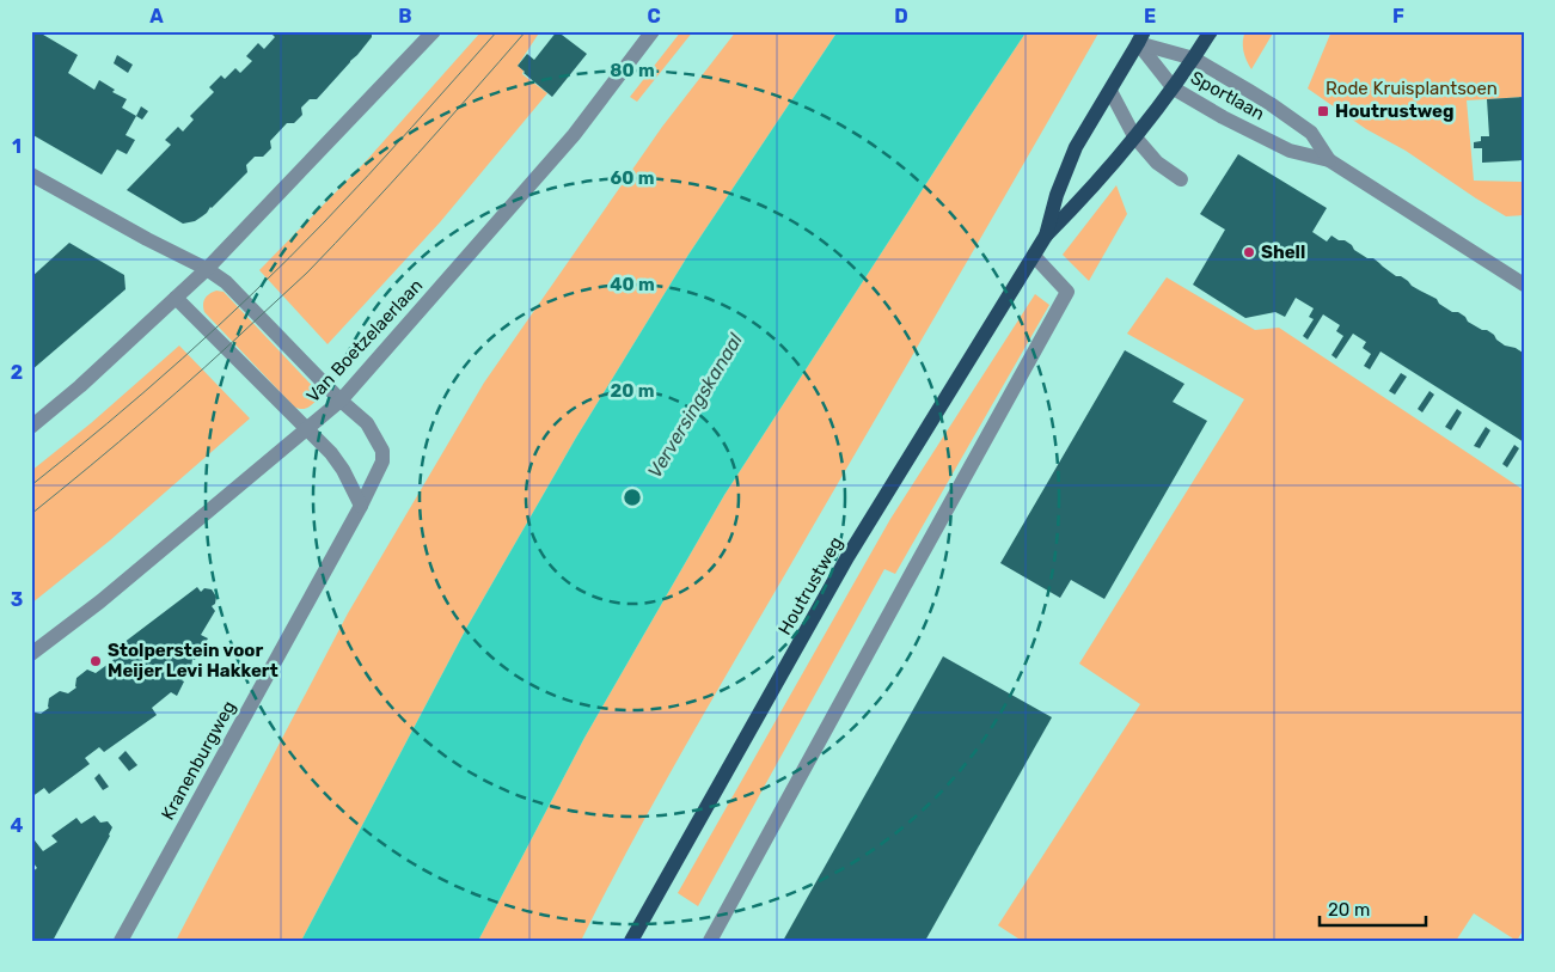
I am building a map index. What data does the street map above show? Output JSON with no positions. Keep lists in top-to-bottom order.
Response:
{
  "streets": {
    "main road": ["Houtrustweg"],
    "street": ["Sportlaan", "Van Boetzelaerlaan", "Kranenburgweg"]
  },
  "crossings": [
    ["Sportlaan", "Houtrustweg"],
    ["Van Boetzelaerlaan", "Kranenburgweg"]
  ],
  "water": ["Verversingskanaal"],
  "parks": ["Rode Kruisplantsoen"],
  "places": {
    "transit": ["Houtrustweg"],
    "other": ["Shell", "Stolperstein voor Meijer Levi Hakkert"]
  },
  "scale_bar": "20 m",
  "grid": {
    "columns": [
      "A",
      "B",
      "C",
      "D",
      "E",
      "F"
    ],
    "rows": [
      "1",
      "2",
      "3",
      "4"
    ]
  },
  "rings": [
    "80 m",
    "60 m",
    "40 m",
    "20 m"
  ]
}
